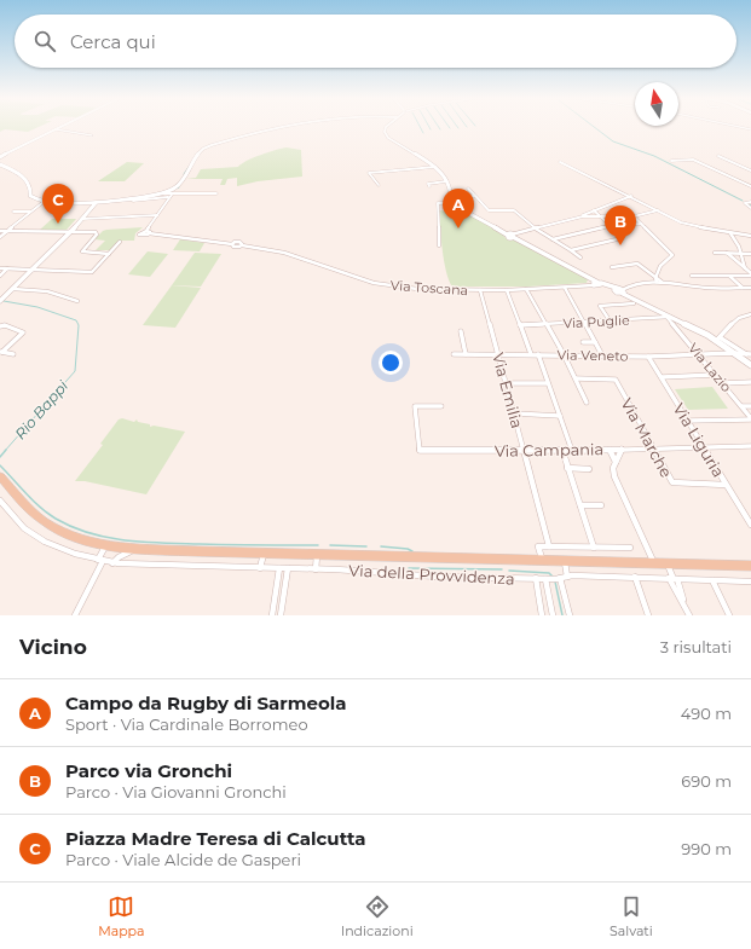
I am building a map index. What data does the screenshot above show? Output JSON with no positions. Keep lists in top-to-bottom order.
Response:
{
  "streets": {
    "main road": ["Via della Provvidenza"],
    "street": [
      "Via Toscana",
      "Via Puglie",
      "Via Veneto",
      "Via Lazio",
      "Via Emilia",
      "Via Marche",
      "Via Liguria",
      "Via Campania"
    ]
  },
  "crossings": [
    ["Via Toscana", "Via Emilia"],
    ["Via Puglie", "Via Lazio"],
    ["Via Veneto", "Via Lazio"],
    ["Via Veneto", "Via Emilia"],
    ["Via Veneto", "Via Liguria"],
    ["Via Emilia", "Via Campania"],
    ["Via Marche", "Via Liguria"],
    ["Via Marche", "Via Campania"],
    ["Via Liguria", "Via Campania"]
  ],
  "water": ["Rio Bappi"],
  "north": "top",
  "page": {
    "search": "Cerca qui",
    "pins": ["C", "A", "B"],
    "heading": ["Vicino", "3 risultati"],
    "list": [
      {
        "mark": "A",
        "name": "Campo da Rugby di Sarmeola",
        "note": "Sport · Via Cardinale Borromeo",
        "value": "490 m"
      },
      {
        "mark": "B",
        "name": "Parco via Gronchi",
        "note": "Parco · Via Giovanni Gronchi",
        "value": "690 m"
      },
      {
        "mark": "C",
        "name": "Piazza Madre Teresa di Calcutta",
        "note": "Parco · Viale Alcide de Gasperi",
        "value": "990 m"
      }
    ],
    "nav": ["Mappa", "Indicazioni", "Salvati"]
  }
}
